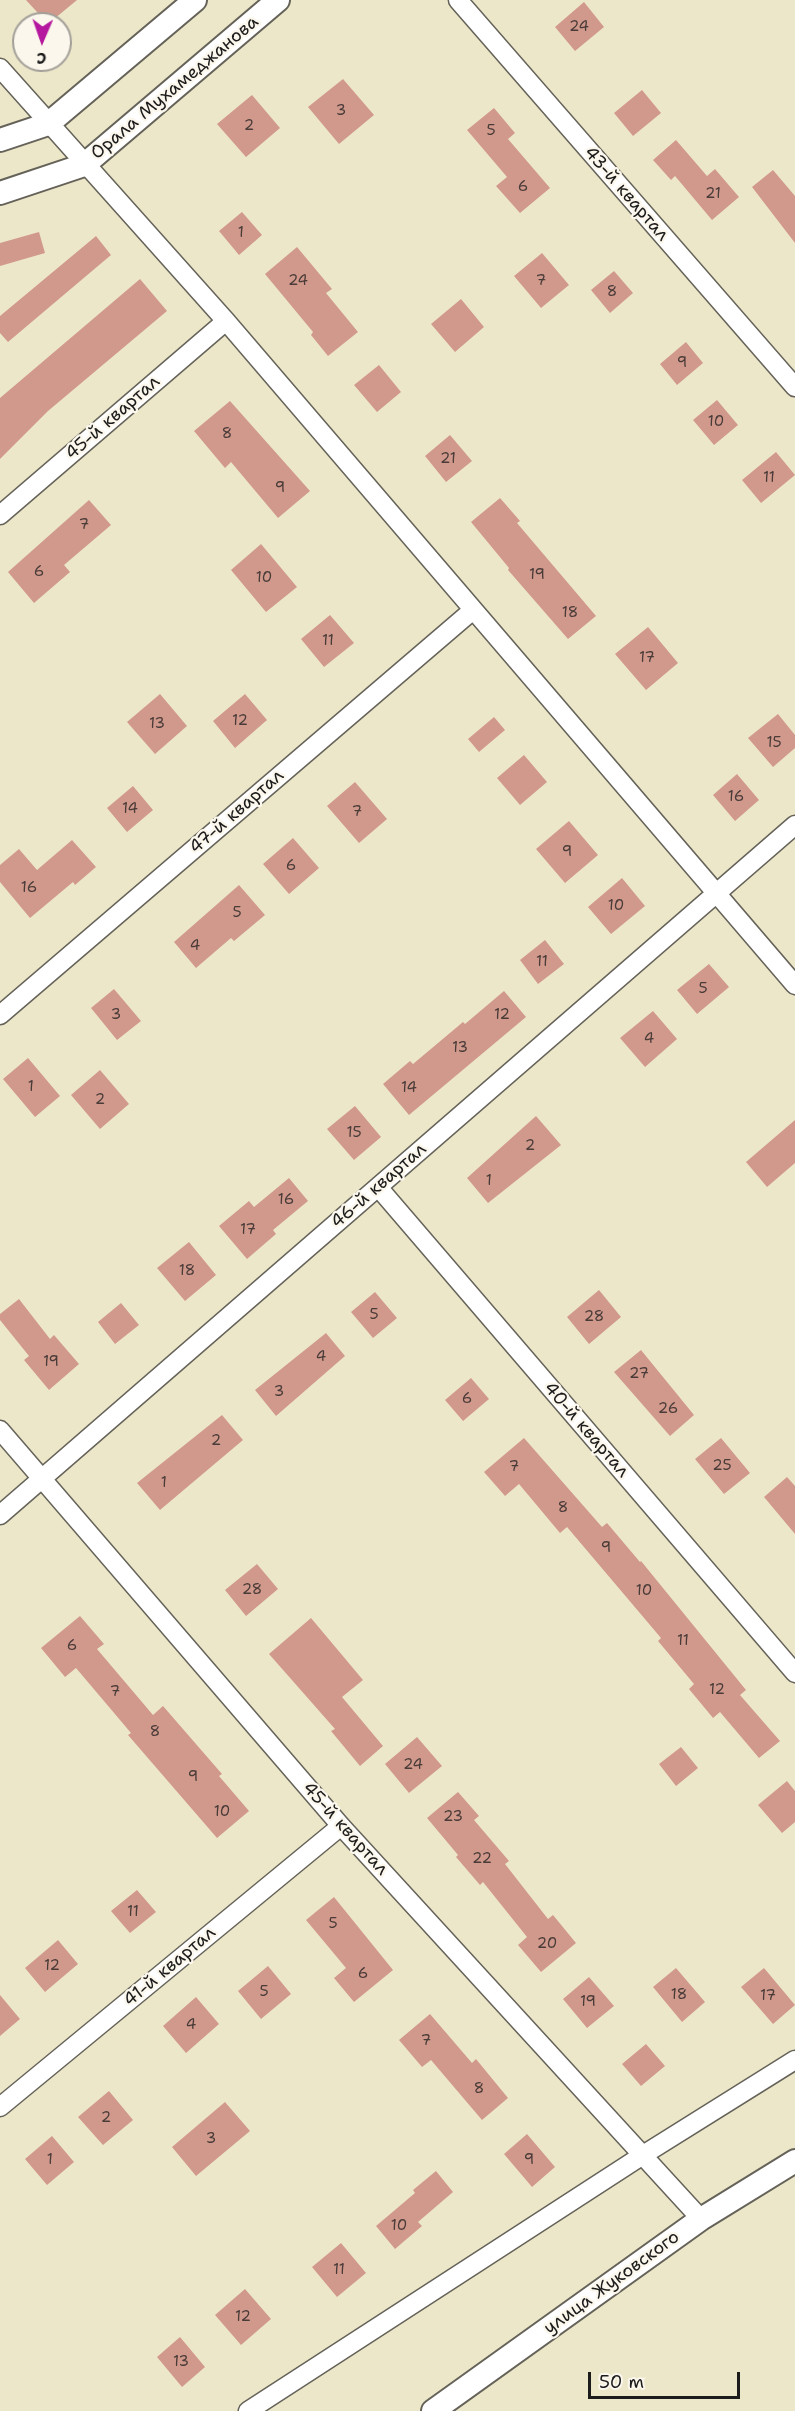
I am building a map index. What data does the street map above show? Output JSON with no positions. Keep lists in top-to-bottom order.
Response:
{
  "streets": {
    "street": [
      "Орала Мухамеджанова",
      "43-й квартал",
      "45-й квартал",
      "47-й квартал",
      "46-й квартал",
      "40-й квартал",
      "41-й квартал",
      "улица Жуковского"
    ]
  },
  "crossings": [
    ["45-й квартал", "46-й квартал"],
    ["45-й квартал", "41-й квартал"],
    ["45-й квартал", "улица Жуковского"],
    ["46-й квартал", "40-й квартал"]
  ],
  "house_numbers": [
    "24",
    "3",
    "2",
    "5",
    "6",
    "21",
    "1",
    "24",
    "7",
    "8",
    "9",
    "10",
    "8",
    "21",
    "11",
    "9",
    "7",
    "6",
    "19",
    "10",
    "18",
    "11",
    "17",
    "12",
    "13",
    "15",
    "16",
    "14",
    "7",
    "9",
    "6",
    "16",
    "10",
    "5",
    "4",
    "11",
    "5",
    "3",
    "12",
    "4",
    "13",
    "1",
    "14",
    "2",
    "15",
    "2",
    "1",
    "16",
    "17",
    "18",
    "5",
    "28",
    "4",
    "19",
    "27",
    "3",
    "6",
    "26",
    "2",
    "25",
    "7",
    "1",
    "8",
    "9",
    "28",
    "10",
    "11",
    "6",
    "12",
    "7",
    "8",
    "24",
    "9",
    "10",
    "23",
    "22",
    "11",
    "5",
    "20",
    "12",
    "6",
    "5",
    "18",
    "17",
    "19",
    "4",
    "7",
    "8",
    "2",
    "3",
    "1",
    "9",
    "10",
    "11",
    "12",
    "13"
  ],
  "scale_bar": "50 m",
  "north": "bottom"
}
